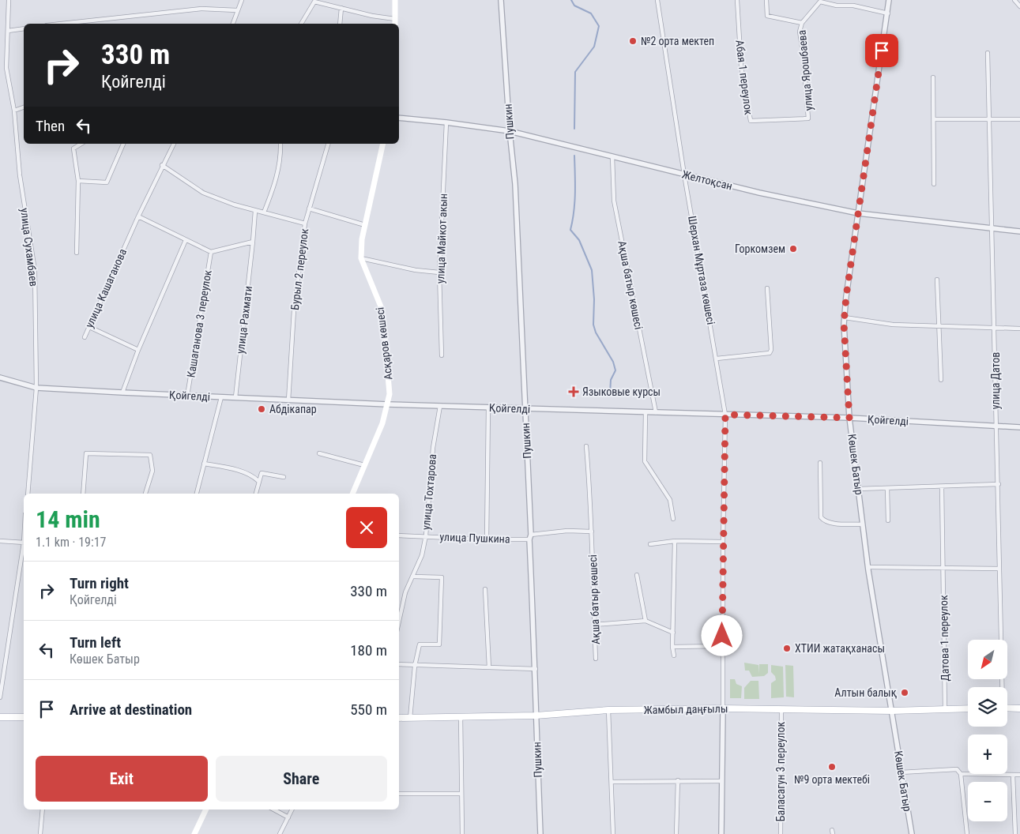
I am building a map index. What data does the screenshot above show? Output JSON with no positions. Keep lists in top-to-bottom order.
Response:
{
  "streets": {
    "main road": ["Асқаров көшесі", "Жамбыл даңғылы"],
    "street": [
      "улица Ярошбаева",
      "Абая 1 переулок",
      "Пушкин",
      "Желтоқсан",
      "улица Майкот акын",
      "улица Сухамбаев",
      "Бурыл 2 переулок",
      "Шерхан Мұртаза көшесі",
      "Ақша батыр көшесі",
      "улица Кашаганова",
      "улица Рахмати",
      "Кашаганова 3 переулок",
      "улица Датов",
      "Қойгелді",
      "Көшек Батыр",
      "улица Тохтарова",
      "улица Пушкина",
      "Датова 1 переулок",
      "Баласагун 3 переулок"
    ]
  },
  "crossings": [
    ["улица Ярошбаева", "Абая 1 переулок"],
    ["улица Ярошбаева", "Көшек Батыр"],
    ["Пушкин", "Желтоқсан"],
    ["Пушкин", "Қойгелді"],
    ["Пушкин", "улица Пушкина"],
    ["Пушкин", "Жамбыл даңғылы"],
    ["Желтоқсан", "улица Майкот акын"],
    ["Желтоқсан", "Шерхан Мұртаза көшесі"],
    ["Желтоқсан", "Ақша батыр көшесі"],
    ["Желтоқсан", "улица Датов"],
    ["Желтоқсан", "Көшек Батыр"],
    ["улица Сухамбаев", "Қойгелді"],
    ["Бурыл 2 переулок", "Қойгелді"],
    ["Шерхан Мұртаза көшесі", "Қойгелді"],
    ["Шерхан Мұртаза көшесі", "Жамбыл даңғылы"],
    ["Ақша батыр көшесі", "Қойгелді"],
    ["Ақша батыр көшесі", "улица Пушкина"],
    ["улица Рахмати", "Қойгелді"],
    ["Кашаганова 3 переулок", "Қойгелді"],
    ["Асқаров көшесі", "Қойгелді"],
    ["улица Датов", "Қойгелді"],
    ["Қойгелді", "Көшек Батыр"],
    ["Қойгелді", "улица Тохтарова"],
    ["Көшек Батыр", "Жамбыл даңғылы"],
    ["улица Тохтарова", "улица Пушкина"],
    ["Датова 1 переулок", "Жамбыл даңғылы"],
    ["Жамбыл даңғылы", "Баласагун 3 переулок"]
  ],
  "places": {
    "other": [
      "№2 орта мектеп",
      "Горкомзем",
      "Абдiкапар",
      "ХТИИ жатақханасы",
      "Алтын балық",
      "№9 орта мектебі"
    ],
    "health": ["Языковые курсы"]
  },
  "north": "bottom left",
  "page": {
    "turn": ["330 m", "Қойгелді"],
    "then": "Then",
    "heading": ["14 min", "1.1 km · 19:17"],
    "list": [
      {
        "name": "Turn right",
        "note": "Қойгелді",
        "value": "330 m"
      },
      {
        "name": "Turn left",
        "note": "Көшек Батыр",
        "value": "180 m"
      },
      {
        "name": "Arrive at destination",
        "value": "550 m"
      }
    ],
    "map_buttons": ["+", "−"],
    "buttons": ["Exit", "Share"]
  }
}
